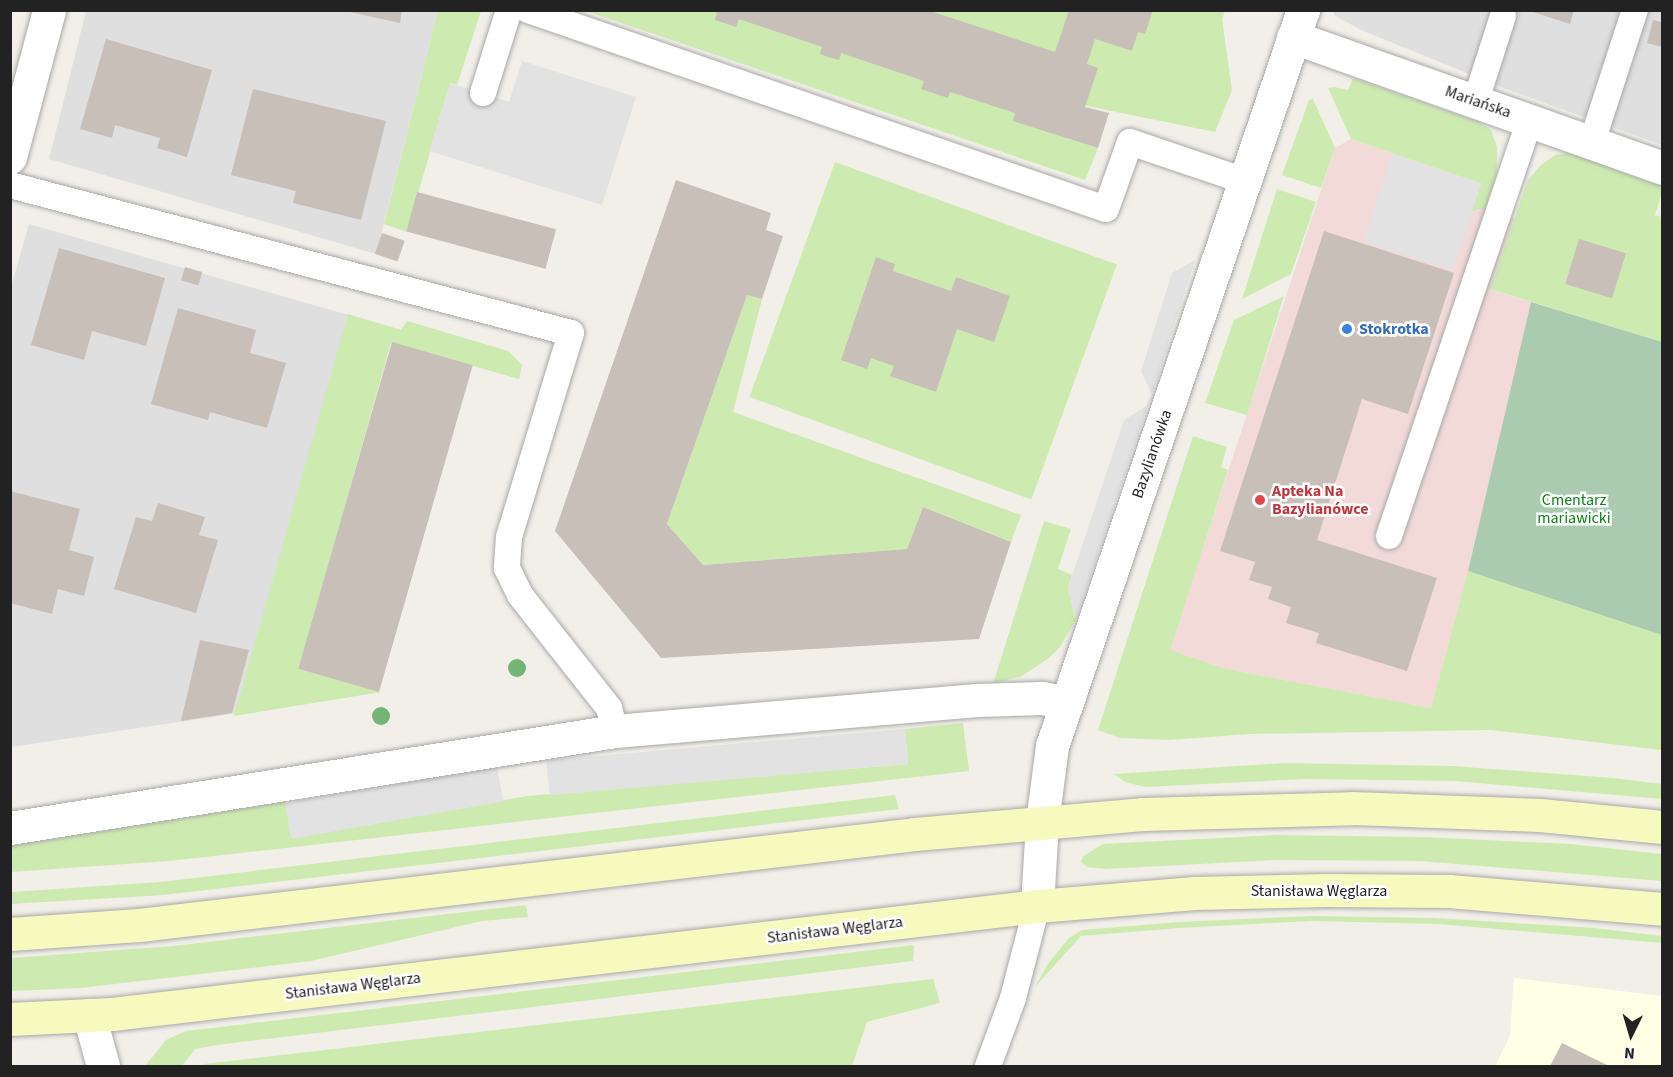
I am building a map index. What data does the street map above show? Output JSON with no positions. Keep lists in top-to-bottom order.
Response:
{
  "streets": {
    "street": ["Mariańska", "Bazylianówka", "Stanisława Węglarza"]
  },
  "crossings": [
    ["Mariańska", "Bazylianówka"],
    ["Bazylianówka", "Stanisława Węglarza"]
  ],
  "parks": ["Cmentarz mariawicki"],
  "places": ["Stokrotka", "Apteka Na Bazylianówce"],
  "north": "bottom"
}
